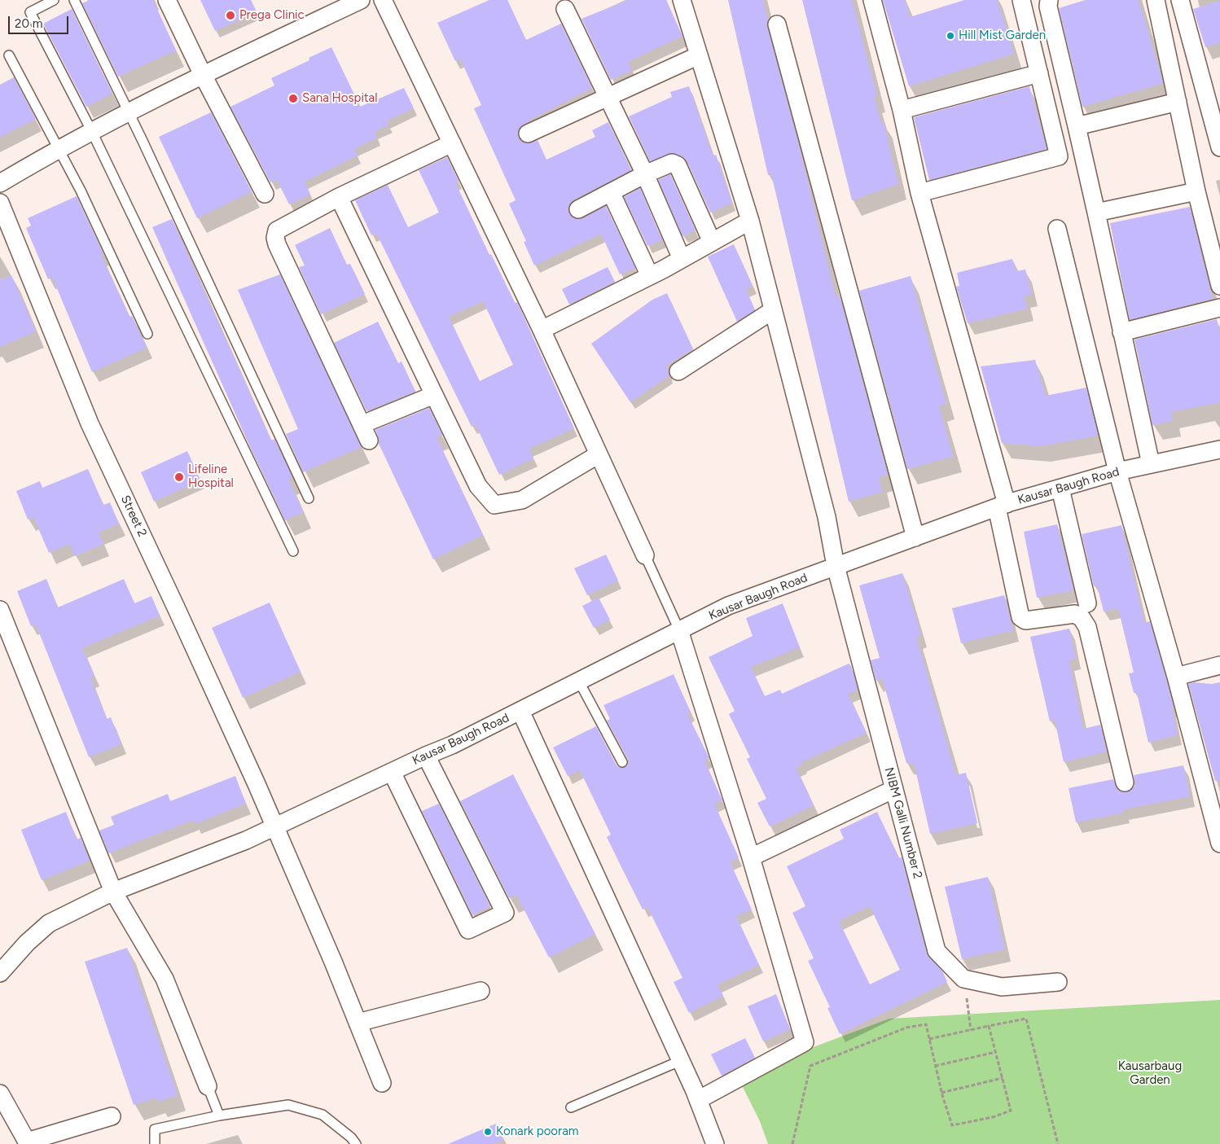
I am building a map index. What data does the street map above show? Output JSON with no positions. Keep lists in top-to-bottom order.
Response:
{
  "streets": {
    "street": ["Kausar Baugh Road", "Street 2", "NIBM Galli Number 2"]
  },
  "crossings": [
    ["Kausar Baugh Road", "Street 2"],
    ["Kausar Baugh Road", "NIBM Galli Number 2"]
  ],
  "parks": ["Kausarbaug Garden"],
  "places": [
    "Prega Clinic",
    "Hill Mist Garden",
    "Sana Hospital",
    "Lifeline Hospital",
    "Konark pooram"
  ],
  "scale_bar": "20 m"
}
